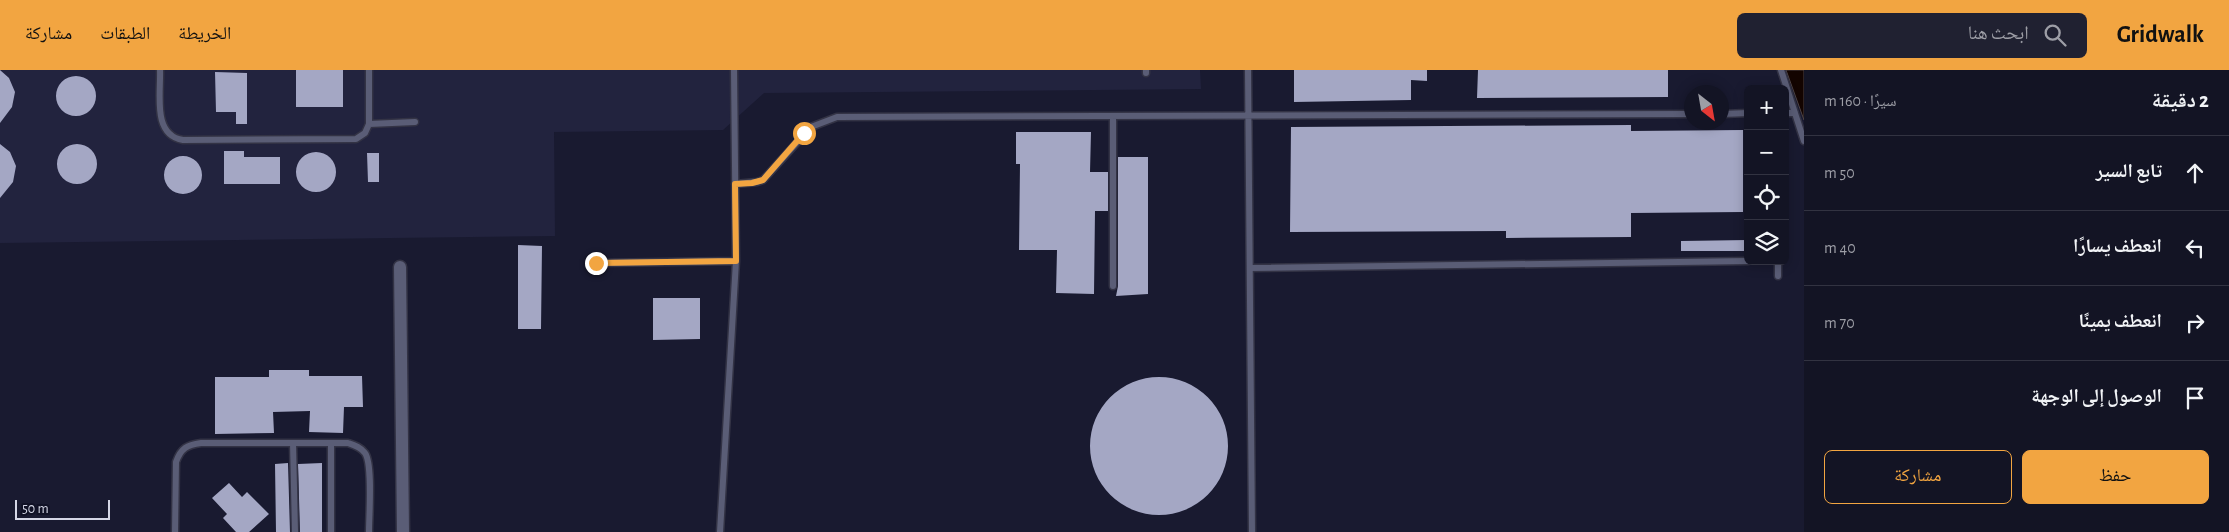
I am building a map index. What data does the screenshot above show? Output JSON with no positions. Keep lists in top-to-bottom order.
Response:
{
  "scale_bar": "50 m",
  "north": "bottom right",
  "page": {
    "header": "Gridwalk",
    "search": "ابحث هنا",
    "nav": ["الخريطة", "الطبقات", "مشاركة"],
    "heading": ["2 دقيقة", "سيرًا · 160 m"],
    "map_buttons": ["+", "−"],
    "list": [
      ["تابع السير", "50 m"],
      ["انعطف يسارًا", "40 m"],
      ["انعطف يمينًا", "70 m"],
      "الوصول إلى الوجهة"
    ],
    "buttons": ["حفظ", "مشاركة"],
    "scale": "50 m"
  }
}
